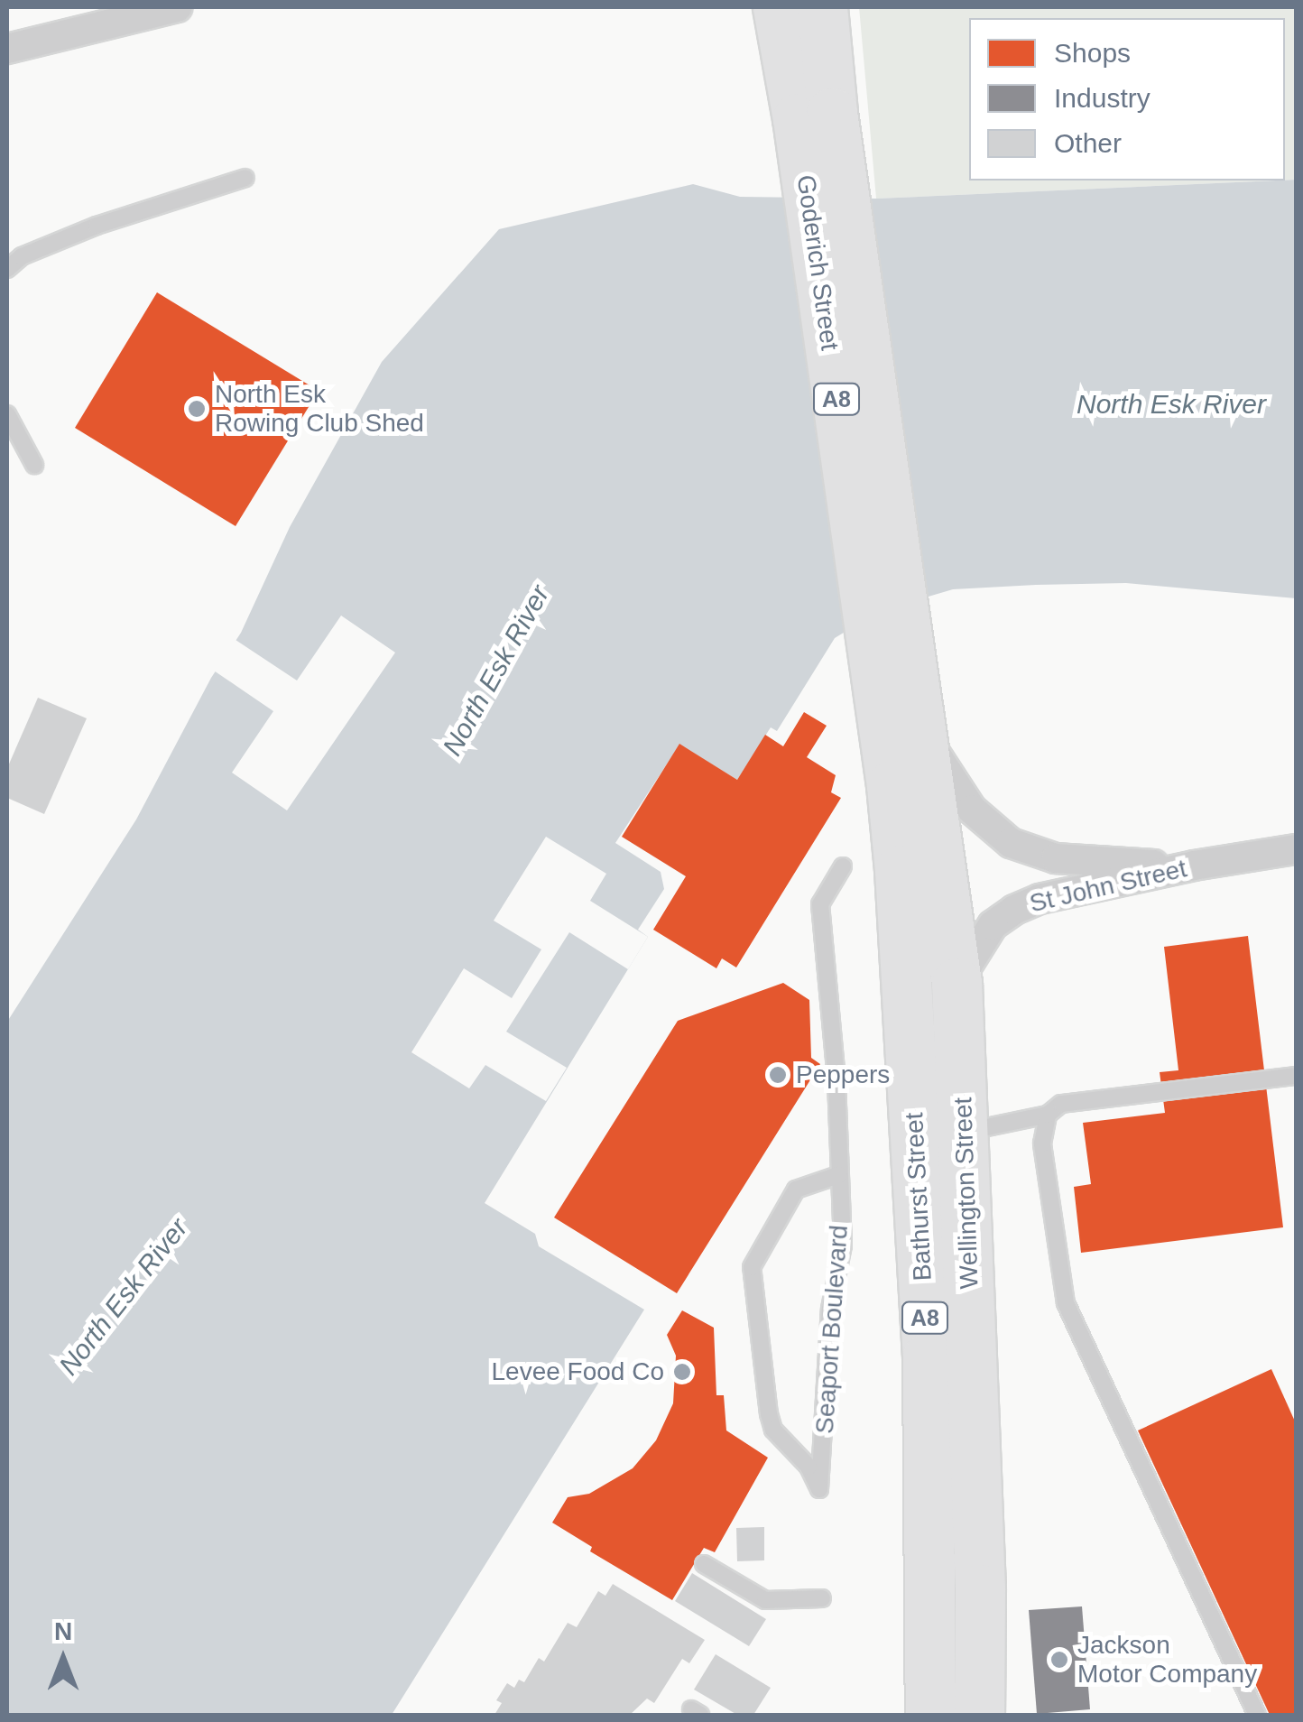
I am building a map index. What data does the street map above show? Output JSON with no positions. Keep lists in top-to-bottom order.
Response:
{
  "streets": {
    "highway": [
      "Goderich Street",
      "A8",
      "Wellington Street",
      "Bathurst Street"
    ],
    "street": ["St John Street"],
    "lane": ["Seaport Boulevard"]
  },
  "crossings": [
    ["Goderich Street", "Wellington Street"],
    ["Goderich Street", "Bathurst Street"],
    ["St John Street", "Wellington Street"],
    ["Wellington Street", "Bathurst Street"]
  ],
  "water": ["North Esk River"],
  "places": [
    "North Esk Rowing Club Shed",
    "Peppers",
    "Levee Food Co",
    "Jackson Motor Company"
  ],
  "legend": ["Shops", "Industry", "Other"],
  "north": "top"
}
